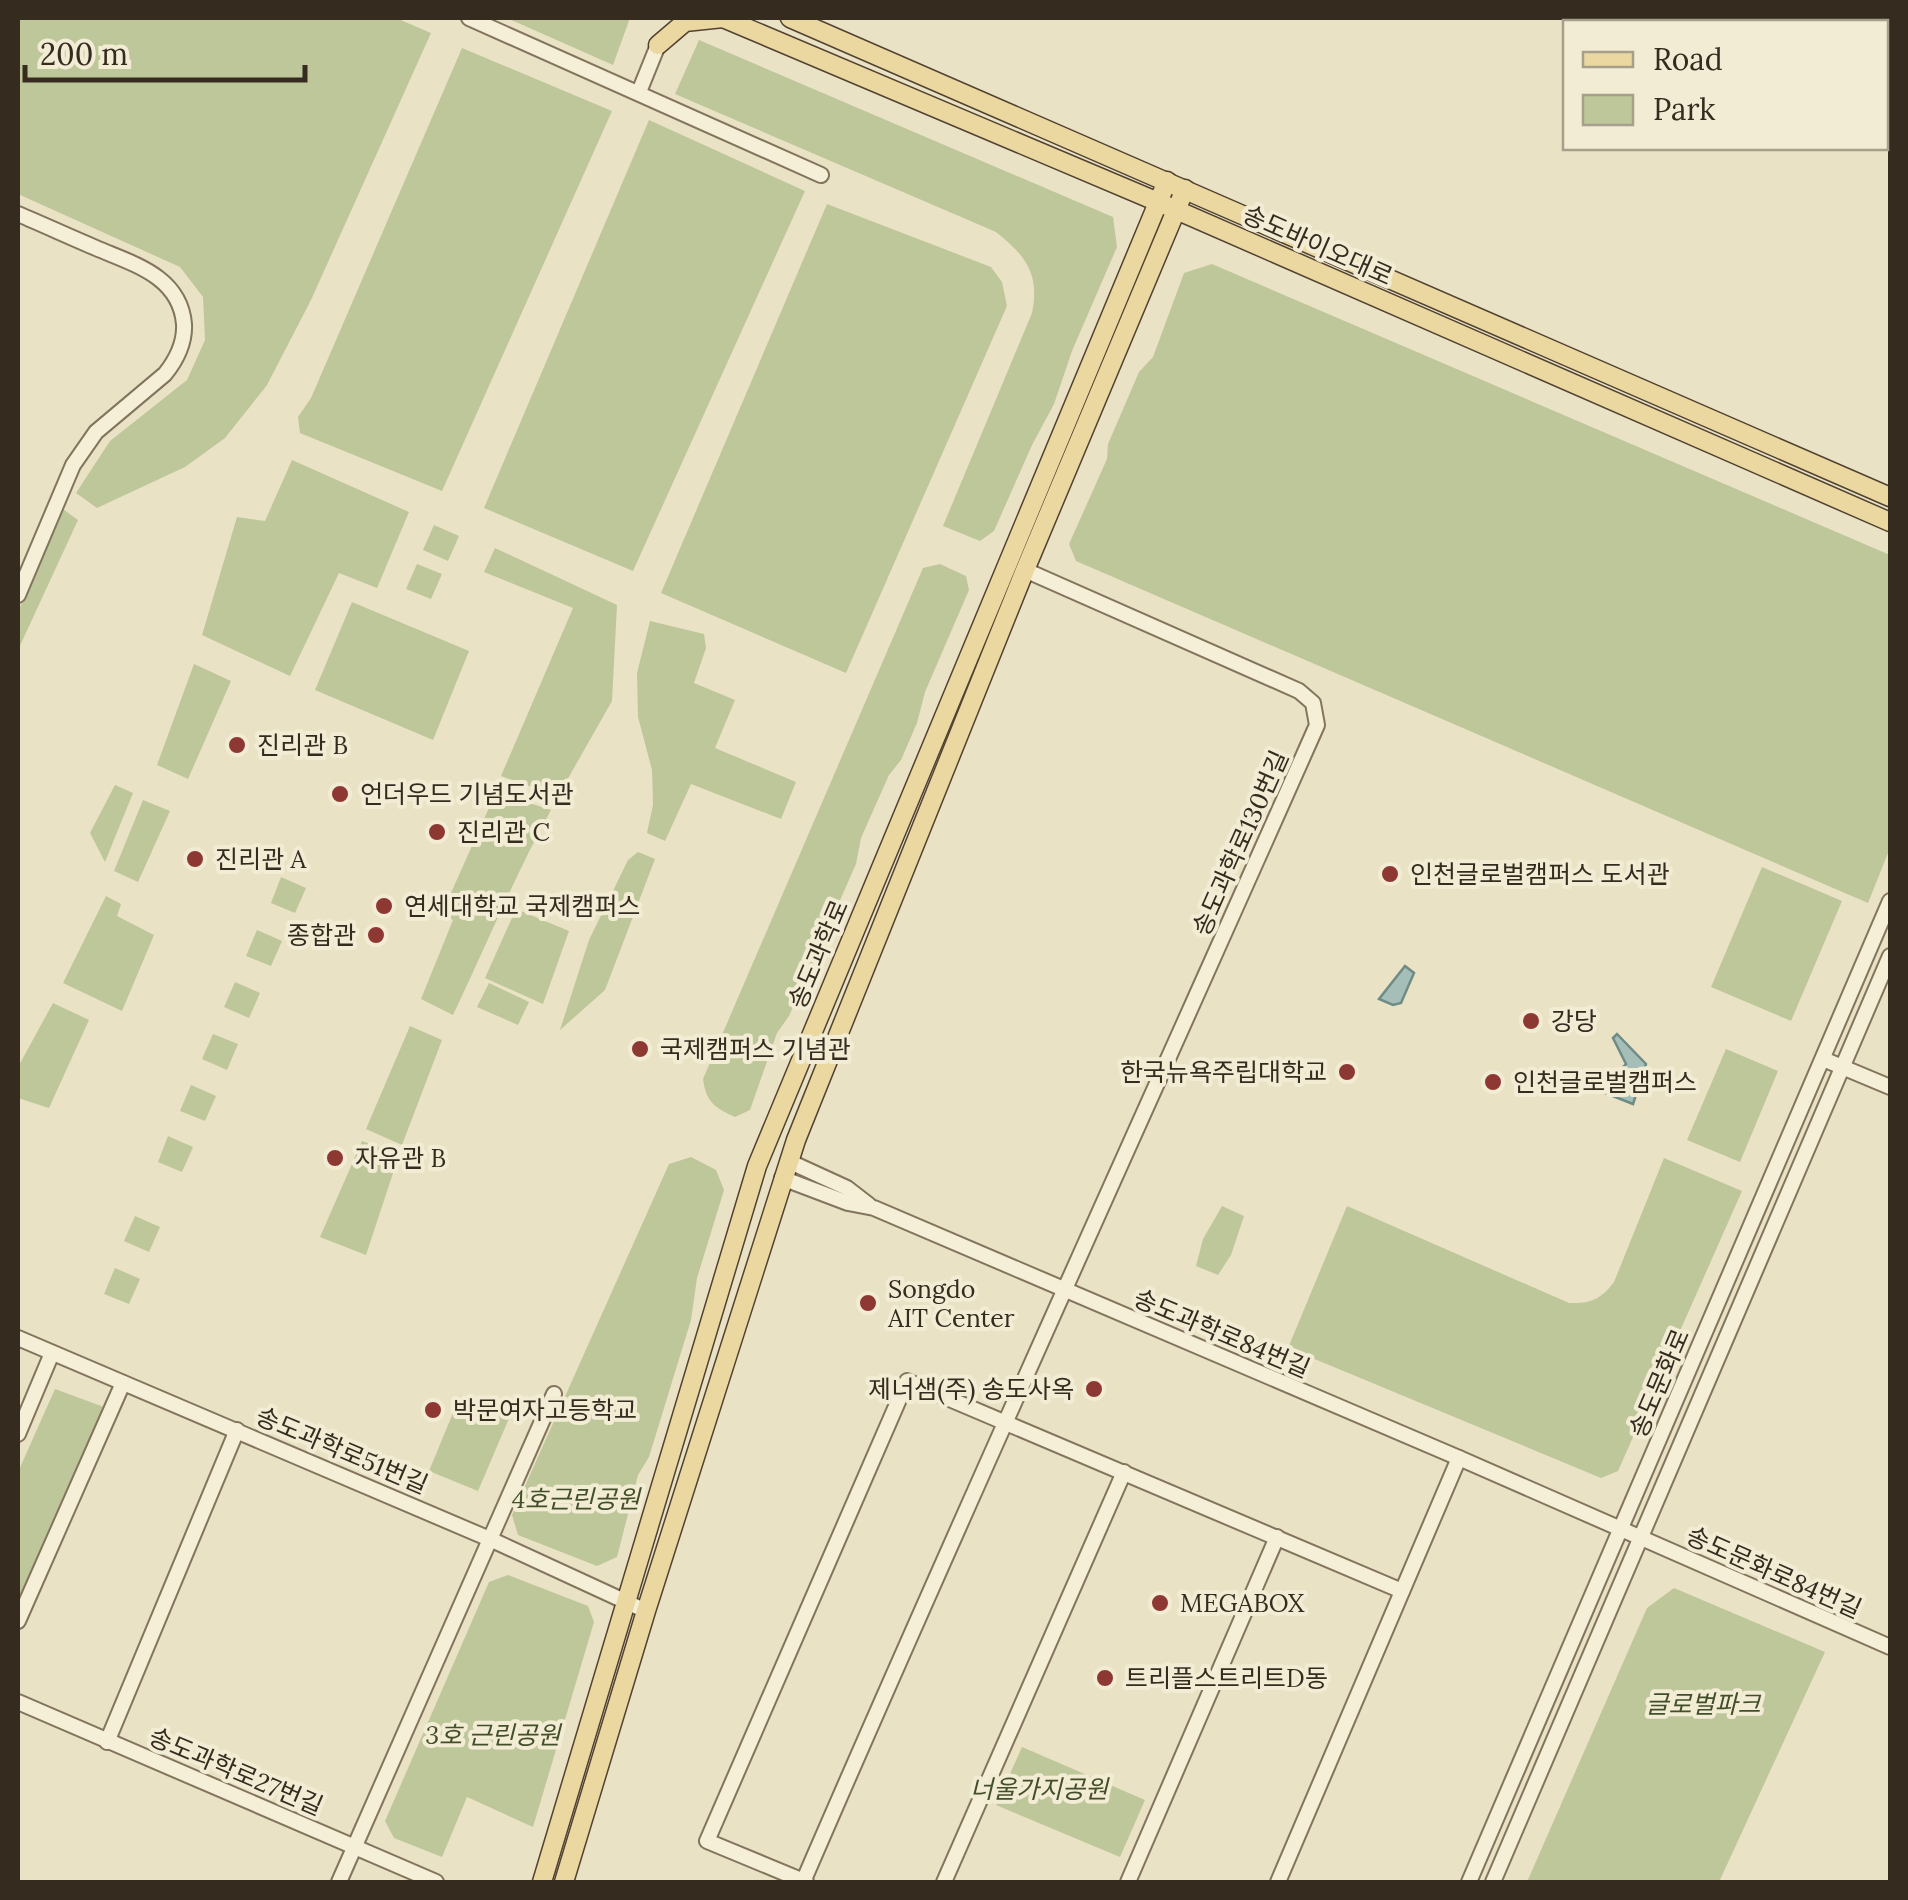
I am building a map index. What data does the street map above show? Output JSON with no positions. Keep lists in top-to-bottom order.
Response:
{
  "streets": {
    "main road": ["송도바이오대로", "송도과학로"],
    "street": [
      "송도과학로130번길",
      "송도과학로84번길",
      "송도문화로",
      "송도과학로51번길",
      "송도문화로84번길",
      "송도과학로27번길"
    ]
  },
  "crossings": [
    ["송도바이오대로", "송도과학로"],
    ["송도과학로130번길", "송도과학로"],
    ["송도과학로130번길", "송도과학로84번길"],
    ["송도과학로", "송도과학로84번길"],
    ["송도과학로", "송도과학로51번길"],
    ["송도과학로84번길", "송도문화로"],
    ["송도과학로84번길", "송도문화로84번길"],
    ["송도문화로", "송도문화로84번길"]
  ],
  "parks": [
    "4호근린공원",
    "글로벌파크",
    "3호 근린공원",
    "너울가지공원"
  ],
  "places": [
    "진리관 B",
    "언더우드 기념도서관",
    "진리관 C",
    "진리관 A",
    "인천글로벌캠퍼스 도서관",
    "연세대학교 국제캠퍼스",
    "종합관",
    "강당",
    "국제캠퍼스 기념관",
    "한국뉴욕주립대학교",
    "인천글로벌캠퍼스",
    "자유관 B",
    "Songdo AIT Center",
    "제너샘(주) 송도사옥",
    "박문여자고등학교",
    "MEGABOX",
    "트리플스트리트D동"
  ],
  "legend": ["Road", "Park"],
  "scale_bar": "200 m"
}
